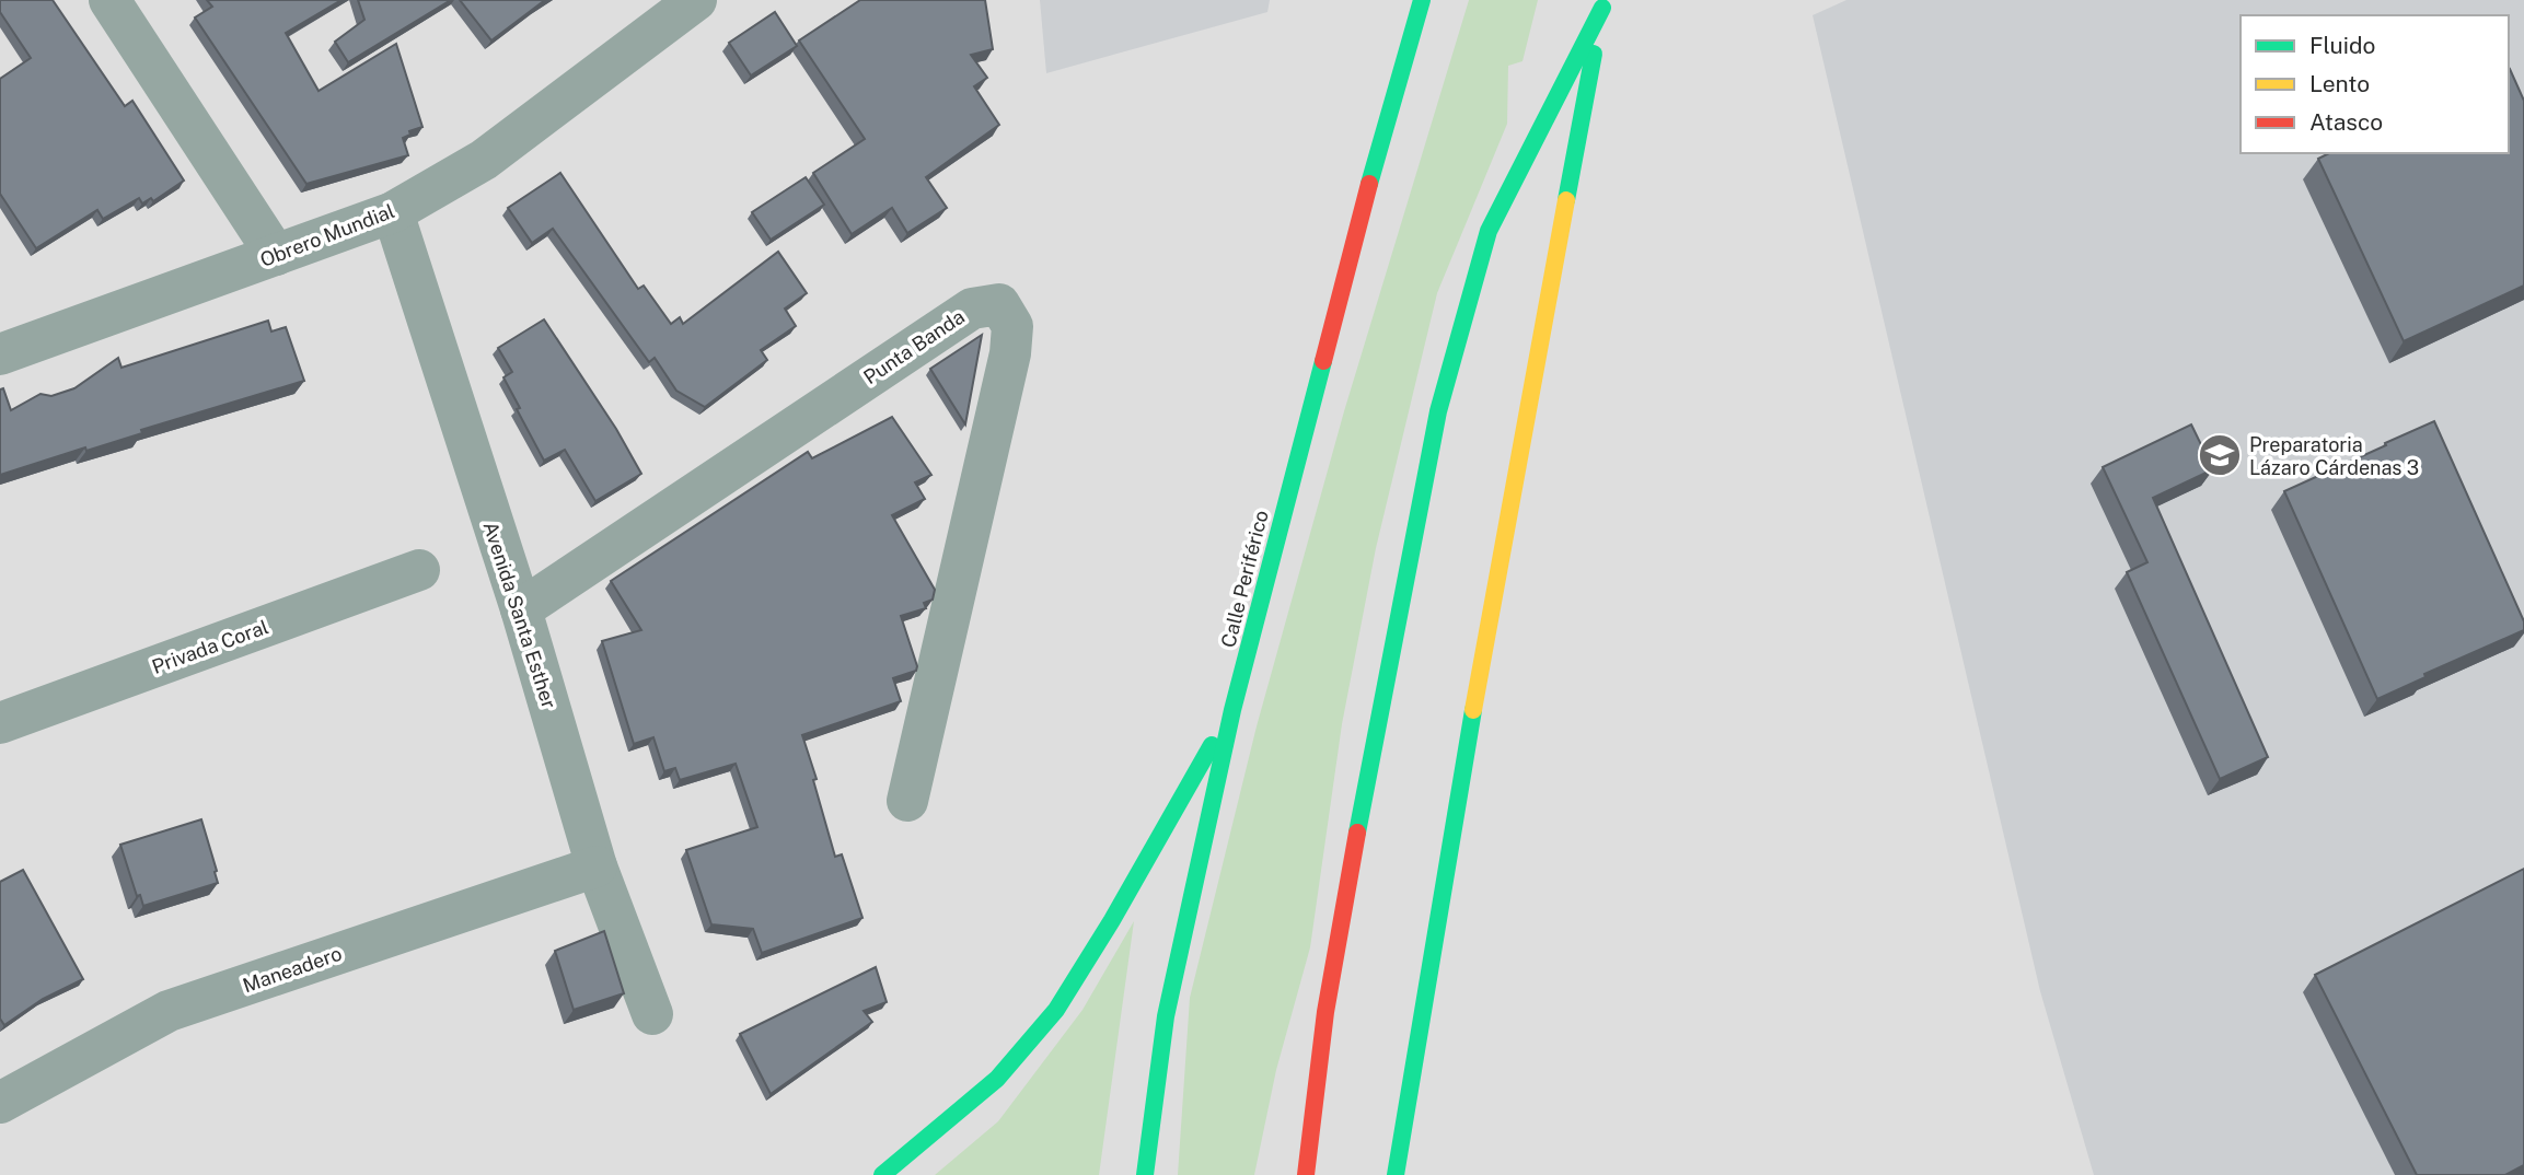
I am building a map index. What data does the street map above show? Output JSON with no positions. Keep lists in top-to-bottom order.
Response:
{
  "streets": {
    "highway": ["Calle Periférico"],
    "street": [
      "Obrero Mundial",
      "Punta Banda",
      "Avenida Santa Esther",
      "Privada Coral",
      "Maneadero"
    ]
  },
  "crossings": [
    ["Obrero Mundial", "Avenida Santa Esther"],
    ["Punta Banda", "Avenida Santa Esther"],
    ["Avenida Santa Esther", "Maneadero"]
  ],
  "places": {
    "school or university": ["Preparatoria Lázaro Cárdenas 3"]
  },
  "legend": ["Fluido", "Lento", "Atasco"]
}
